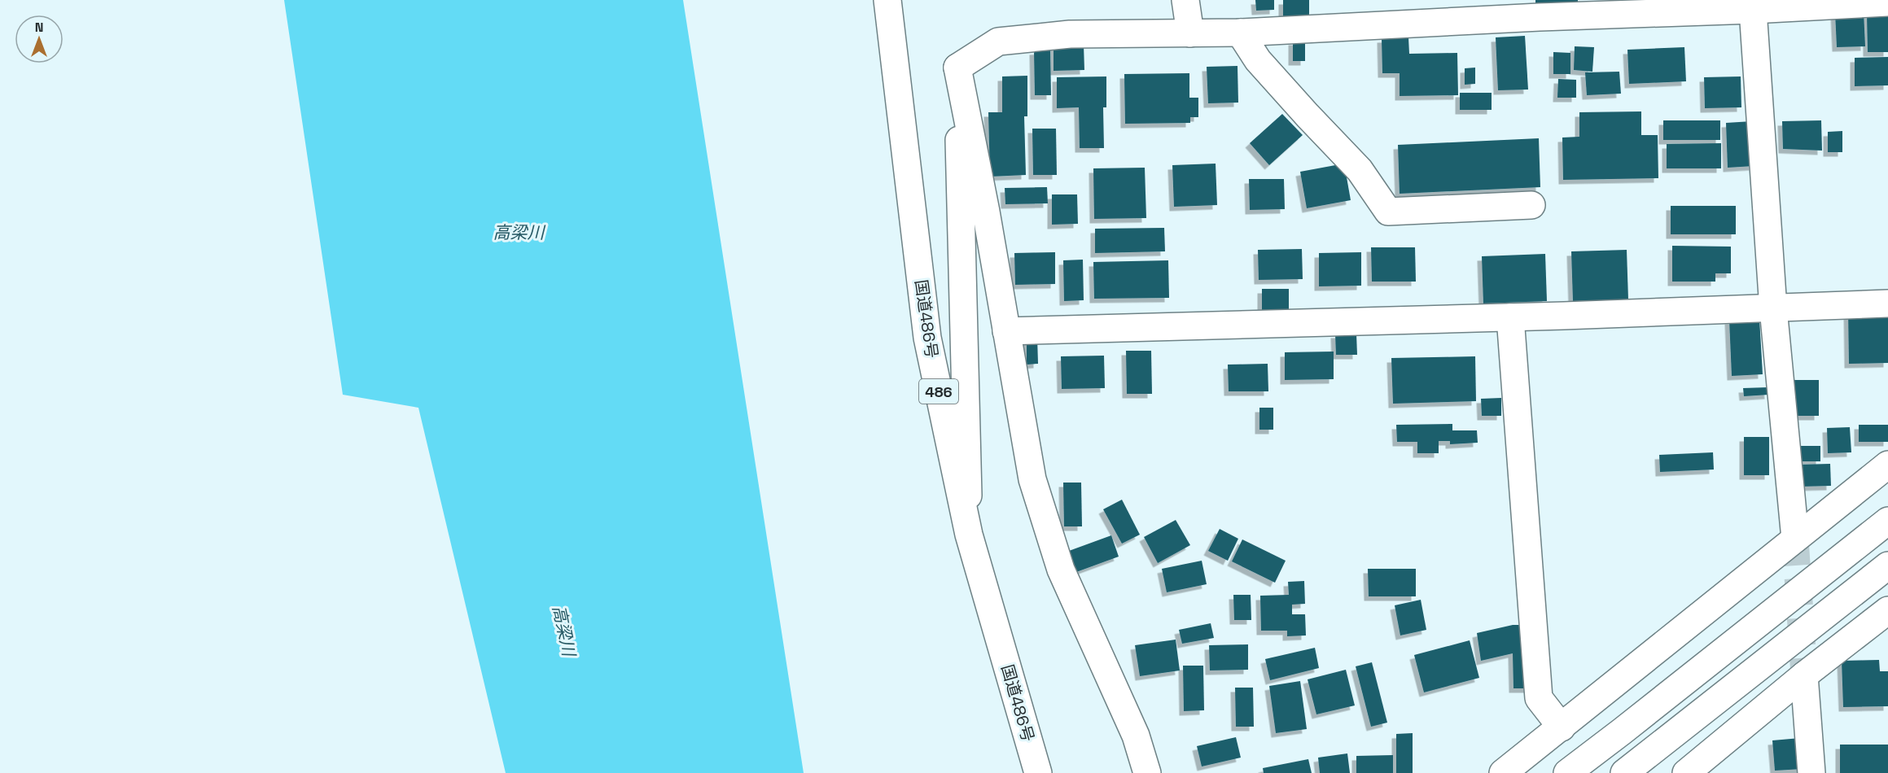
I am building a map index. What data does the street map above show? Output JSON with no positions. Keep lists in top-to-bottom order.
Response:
{
  "streets": {
    "main road": ["国道486号", "486"]
  },
  "water": ["高梁川"],
  "north": "top"
}
